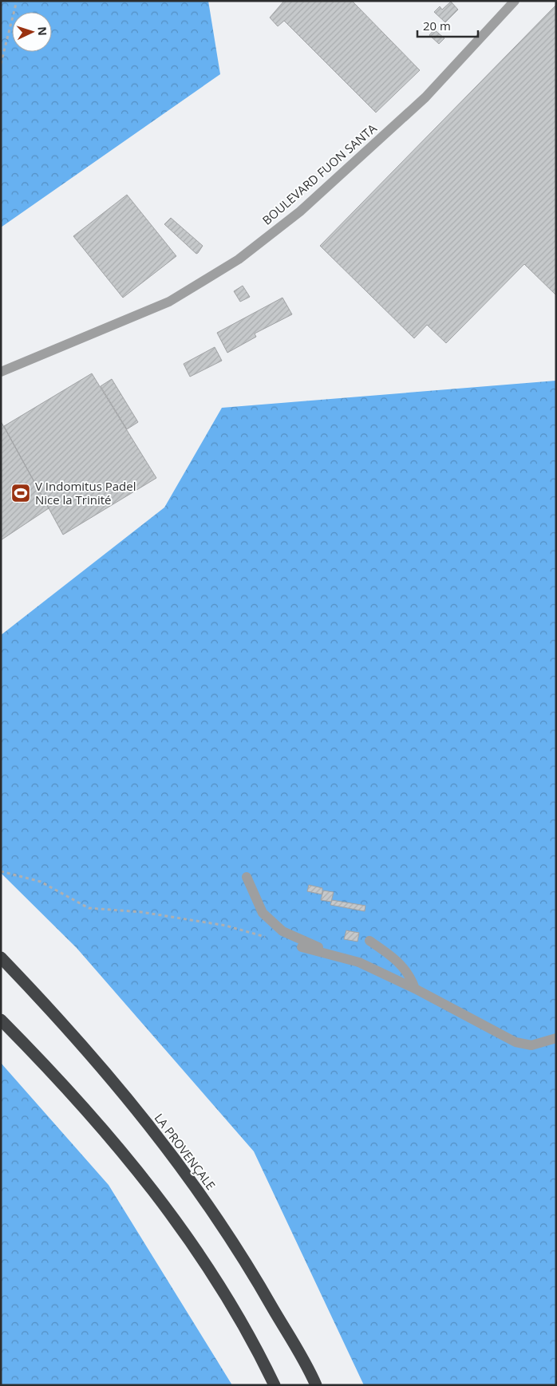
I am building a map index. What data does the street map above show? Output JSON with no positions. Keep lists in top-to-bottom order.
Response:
{
  "streets": {
    "highway": ["LA PROVENÇALE"],
    "street": ["BOULEVARD FUON SANTA"]
  },
  "places": {
    "sports": ["V Indomitus Padel Nice la Trinité"]
  },
  "scale_bar": "20 m",
  "north": "right"
}
